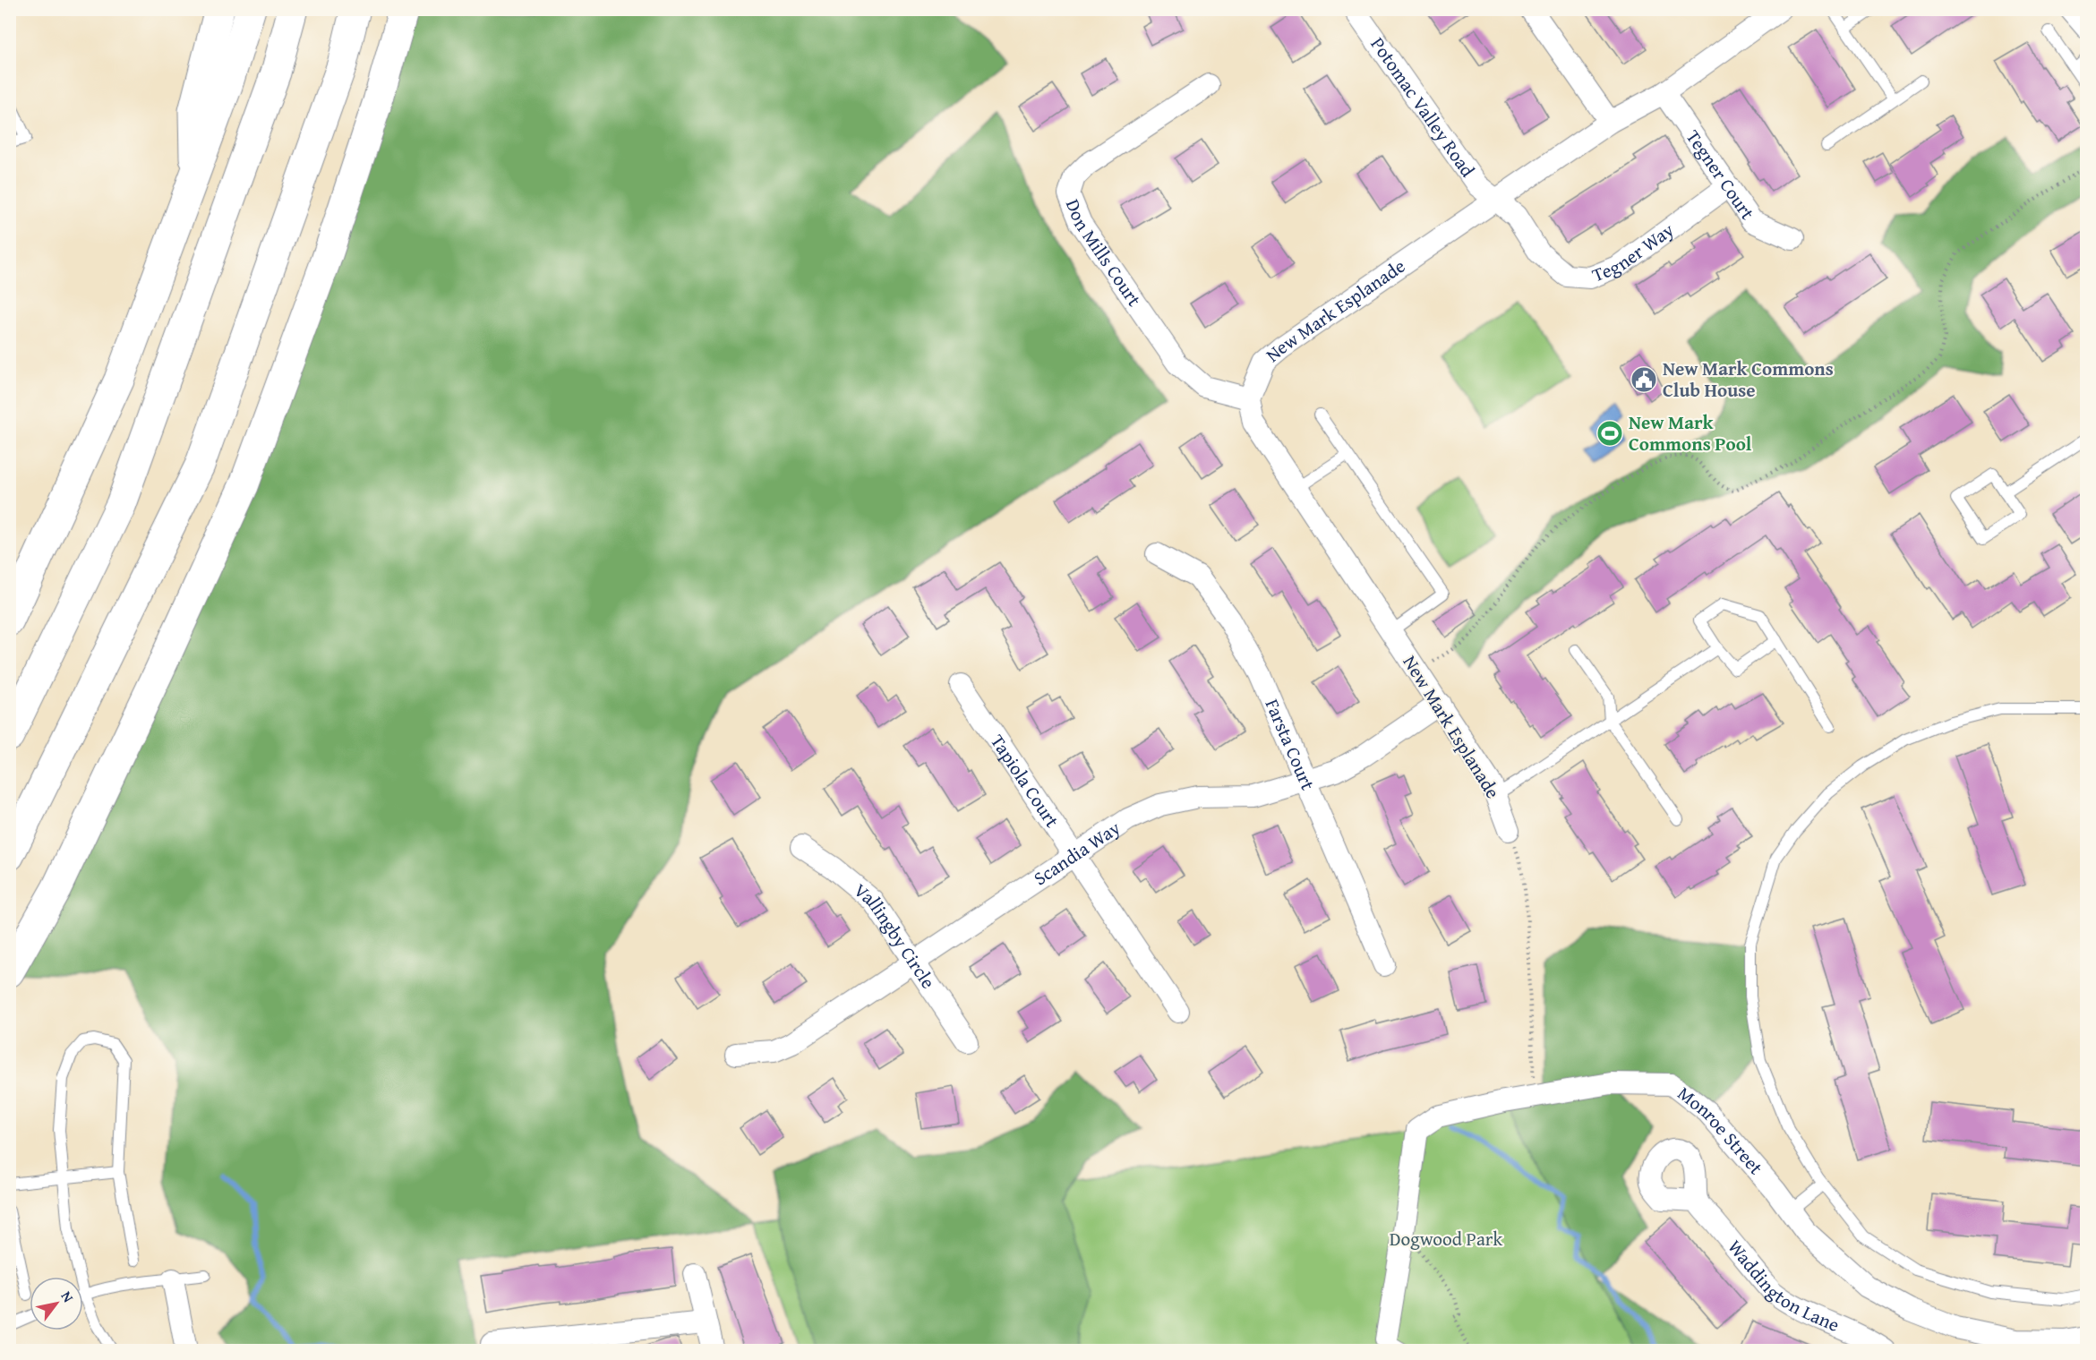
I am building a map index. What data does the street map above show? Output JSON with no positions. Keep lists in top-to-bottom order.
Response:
{
  "streets": {
    "street": [
      "Potomac Valley Road",
      "Tegner Court",
      "Tegner Way",
      "Don Mills Court",
      "New Mark Esplanade",
      "Farsta Court",
      "Tapiola Court",
      "Scandia Way",
      "Vallingby Circle",
      "Monroe Street",
      "Waddington Lane"
    ]
  },
  "crossings": [
    ["Potomac Valley Road", "Tegner Way"],
    ["Potomac Valley Road", "New Mark Esplanade"],
    ["Tegner Court", "Tegner Way"],
    ["Tegner Court", "New Mark Esplanade"],
    ["Tegner Way", "New Mark Esplanade"],
    ["Don Mills Court", "New Mark Esplanade"],
    ["New Mark Esplanade", "Scandia Way"],
    ["Farsta Court", "Scandia Way"],
    ["Tapiola Court", "Scandia Way"],
    ["Scandia Way", "Vallingby Circle"]
  ],
  "parks": ["Dogwood Park"],
  "places": {
    "public building": ["New Mark Commons Club House"],
    "sports": ["New Mark Commons Pool"]
  },
  "north": "top right"
}
